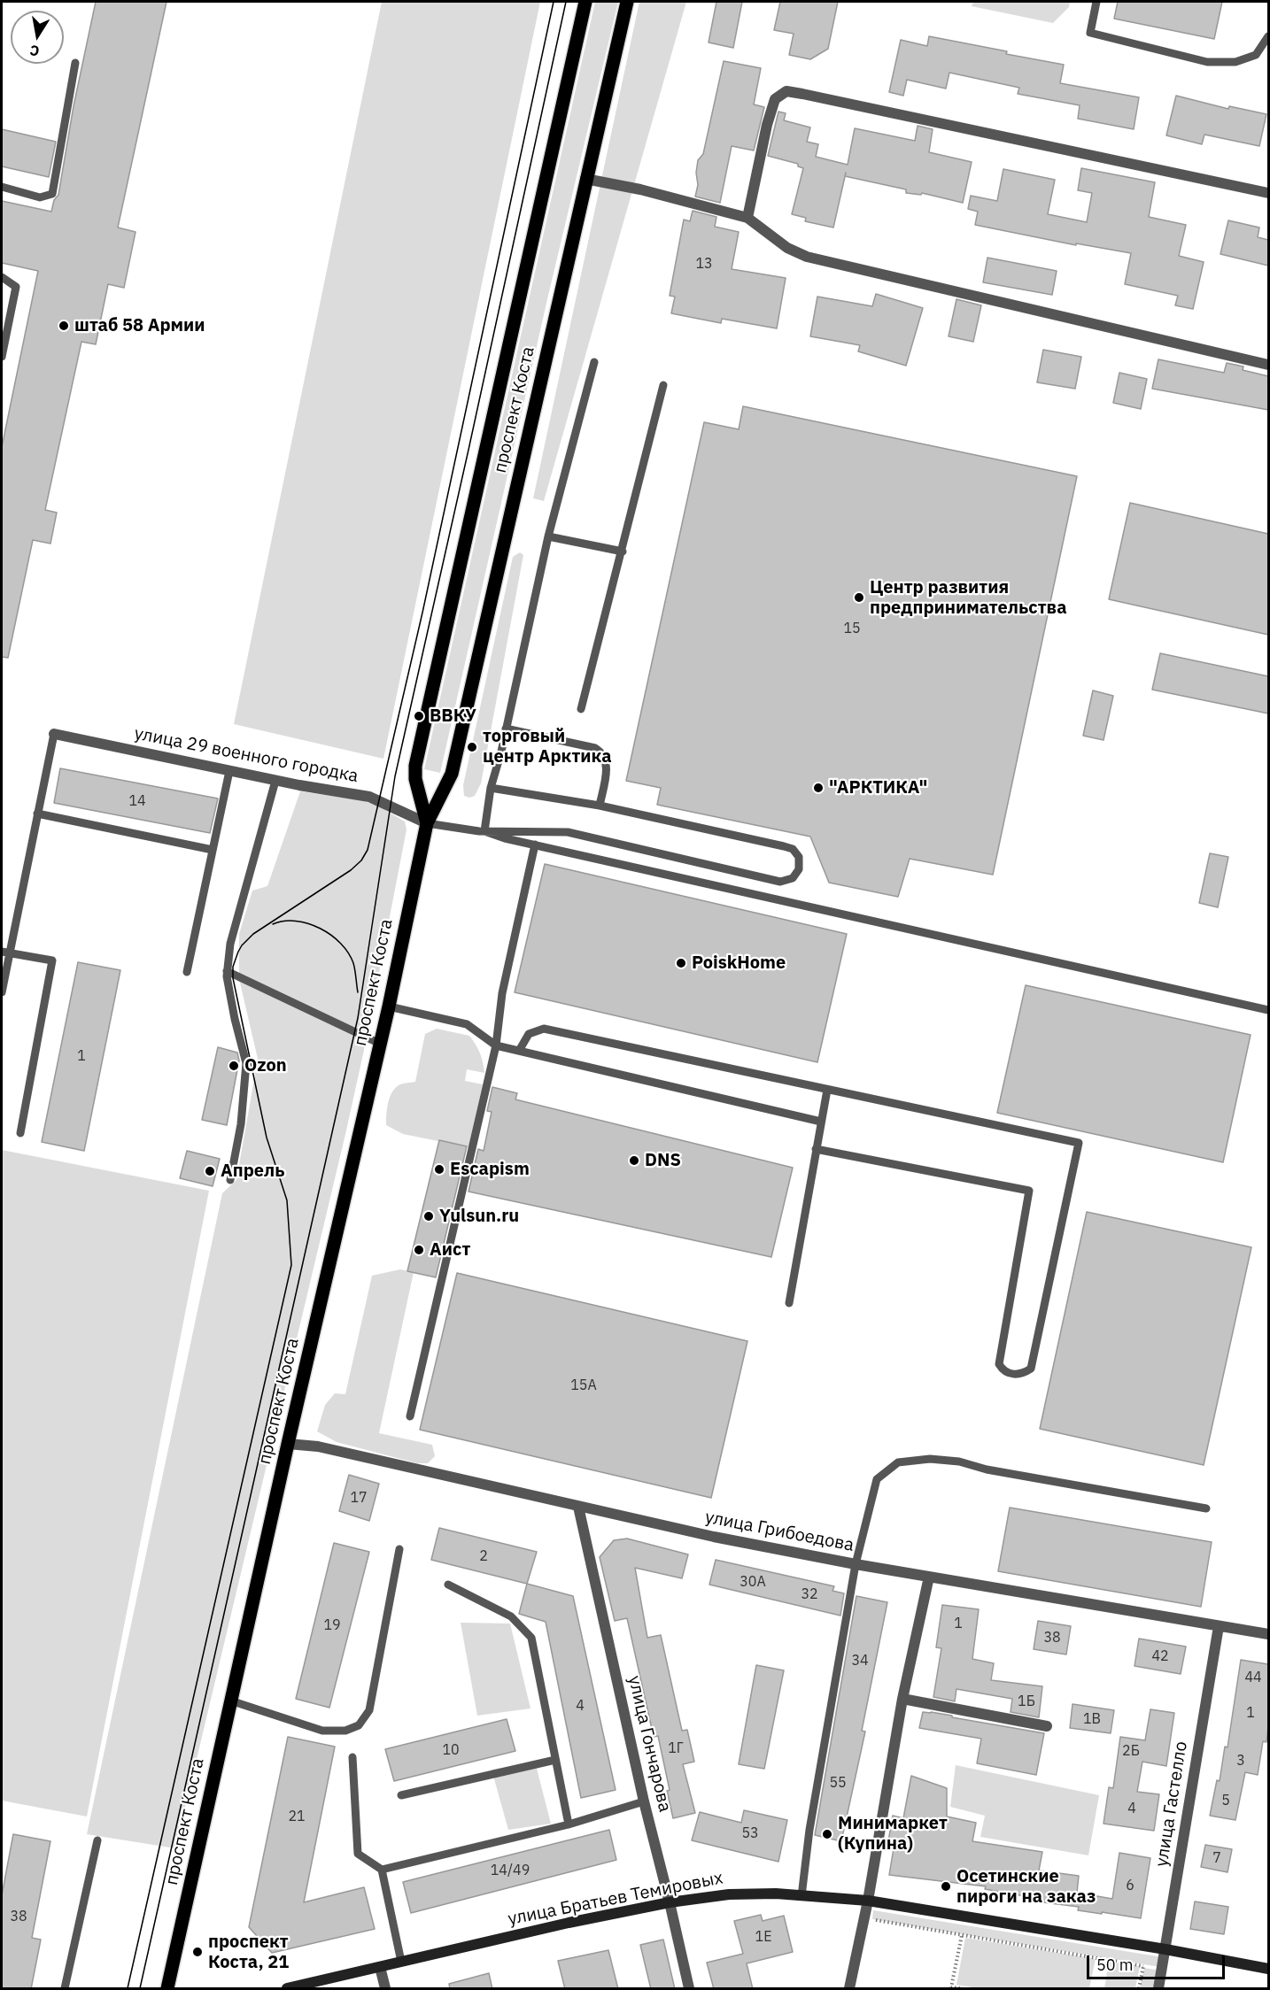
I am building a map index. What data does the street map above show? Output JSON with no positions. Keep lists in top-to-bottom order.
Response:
{
  "streets": {
    "main road": ["проспект Коста"],
    "street": [
      "улица 29 военного городка",
      "улица Грибоедова",
      "улица Гончарова",
      "улица Гастелло",
      "улица Братьев Темировых"
    ]
  },
  "crossings": [
    ["проспект Коста", "улица 29 военного городка"],
    ["проспект Коста", "улица Грибоедова"],
    ["улица Грибоедова", "улица Гончарова"],
    ["улица Грибоедова", "улица Гастелло"],
    ["улица Гончарова", "улица Братьев Темировых"],
    ["улица Гастелло", "улица Братьев Темировых"]
  ],
  "places": [
    "штаб 58 Армии",
    "Центр развития предпринимательства",
    "ВВКУ",
    "торговый центр Арктика",
    "\"АРКТИКА\"",
    "PoiskHome",
    "Ozon",
    "DNS",
    "Escapism",
    "Апрель",
    "Yulsun.ru",
    "Аист",
    "Минимаркет (Купина)",
    "Осетинские пироги на заказ",
    "проспект Коста, 21"
  ],
  "house_numbers": [
    "13",
    "15",
    "14",
    "1",
    "15А",
    "17",
    "2",
    "30А",
    "32",
    "1",
    "19",
    "38",
    "42",
    "34",
    "44",
    "1Б",
    "4",
    "1",
    "1В",
    "1Г",
    "10",
    "2Б",
    "3",
    "55",
    "5",
    "4",
    "21",
    "53",
    "7",
    "14/49",
    "6",
    "38",
    "1Е"
  ],
  "scale_bar": "50 m",
  "north": "bottom"
}
